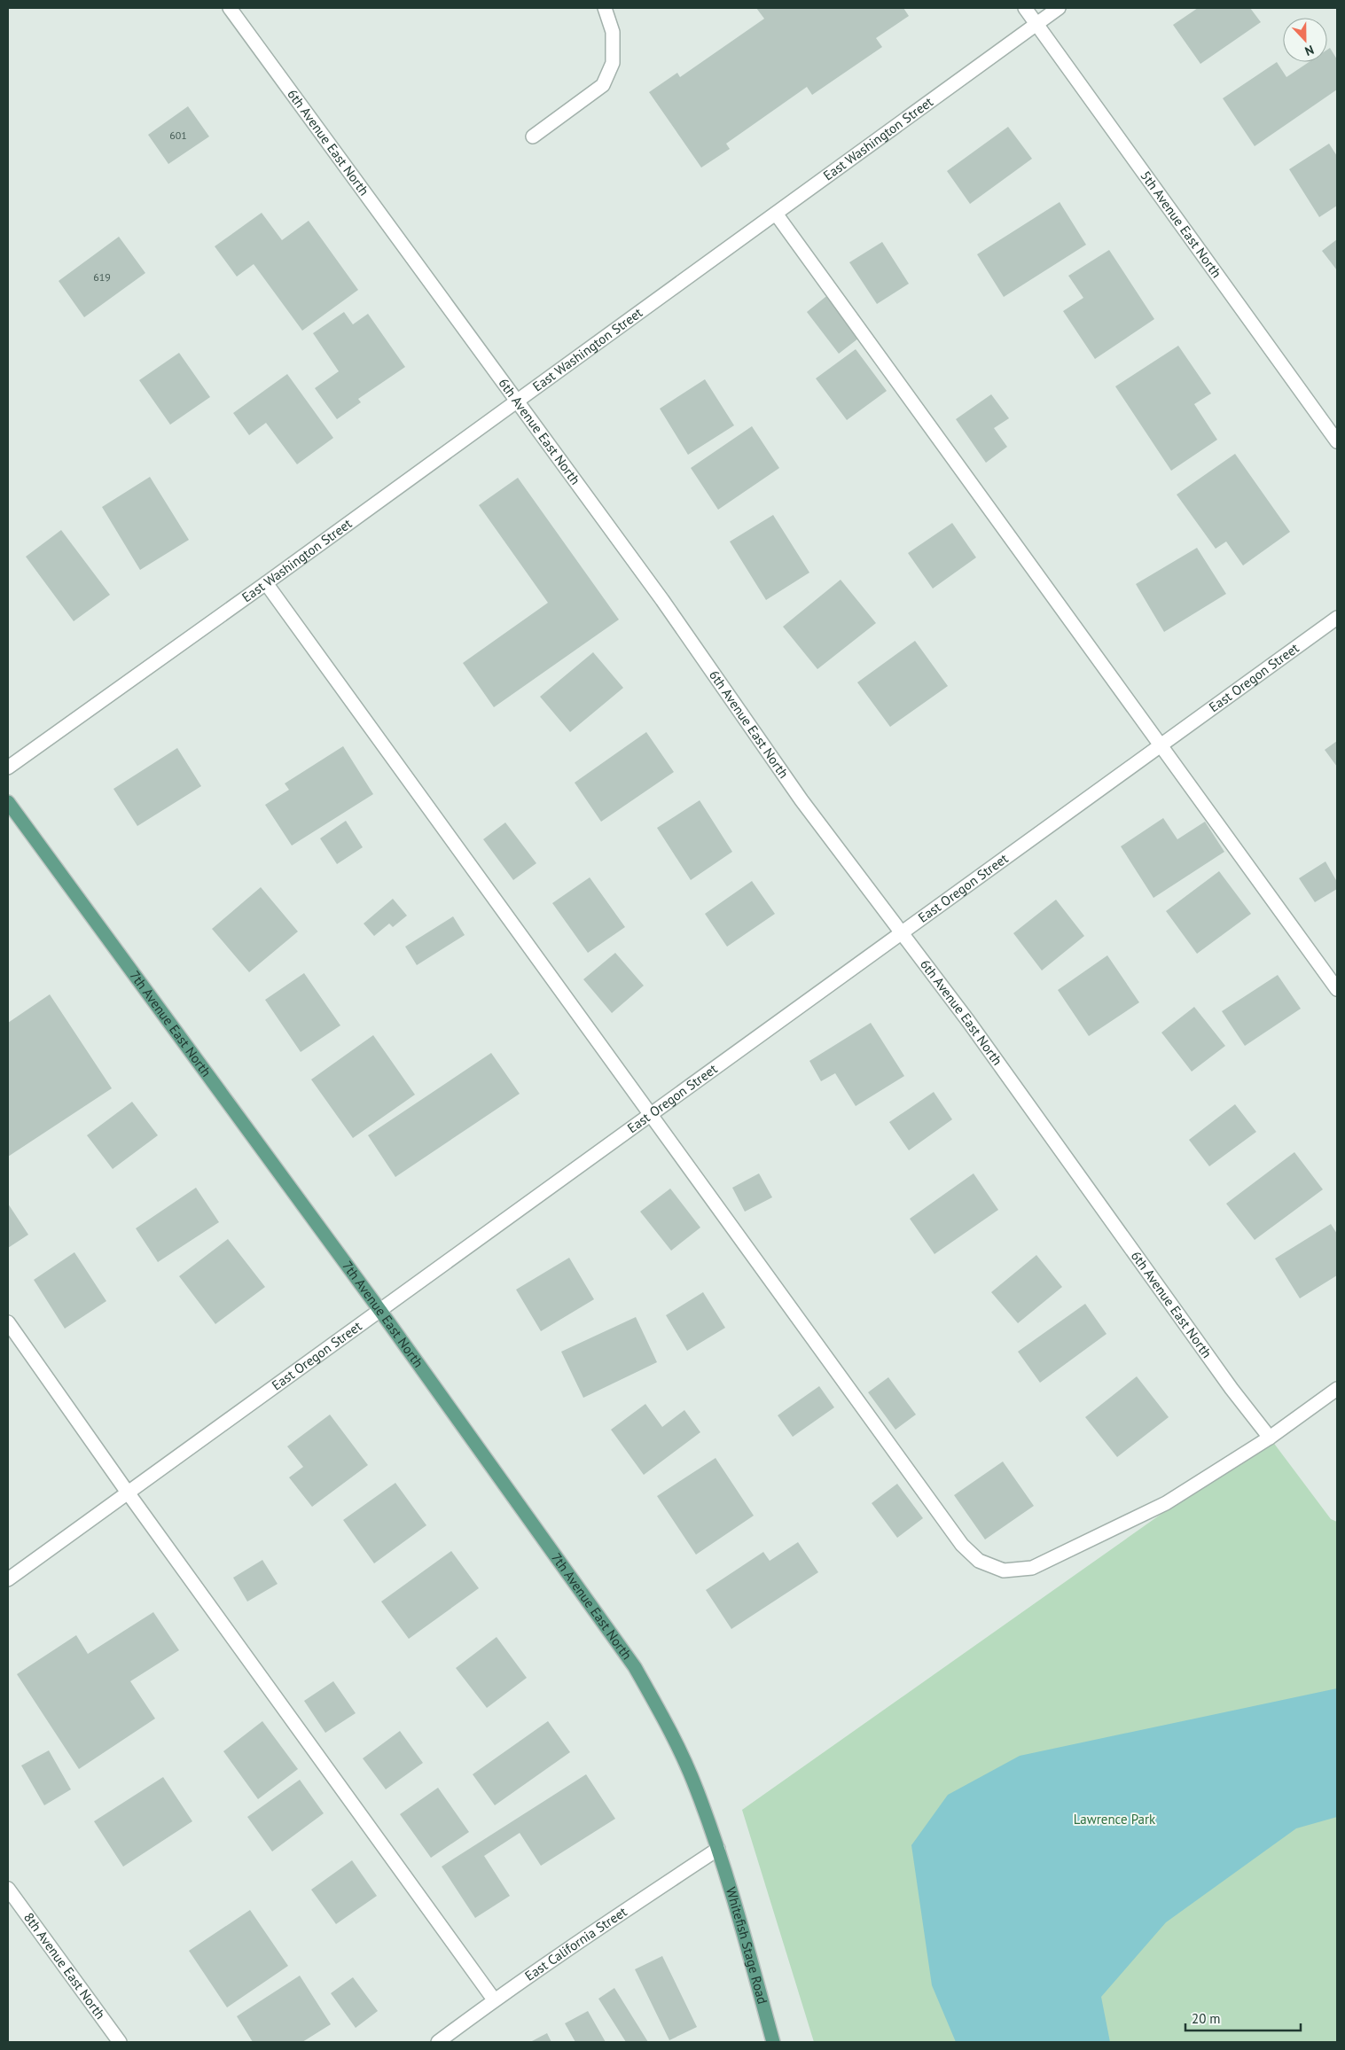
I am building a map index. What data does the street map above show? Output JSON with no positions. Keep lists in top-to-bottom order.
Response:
{
  "streets": {
    "main road": ["7th Avenue East North", "Whitefish Stage Road"],
    "street": [
      "East Washington Street",
      "6th Avenue East North",
      "5th Avenue East North",
      "East Oregon Street",
      "East California Street",
      "8th Avenue East North"
    ]
  },
  "crossings": [
    ["East Washington Street", "6th Avenue East North"],
    ["East Washington Street", "5th Avenue East North"],
    ["6th Avenue East North", "East Oregon Street"],
    ["East Oregon Street", "7th Avenue East North"],
    ["7th Avenue East North", "East California Street"],
    ["7th Avenue East North", "Whitefish Stage Road"],
    ["East California Street", "Whitefish Stage Road"]
  ],
  "parks": ["Lawrence Park"],
  "house_numbers": ["601", "619"],
  "scale_bar": "20 m",
  "north": "bottom"
}
